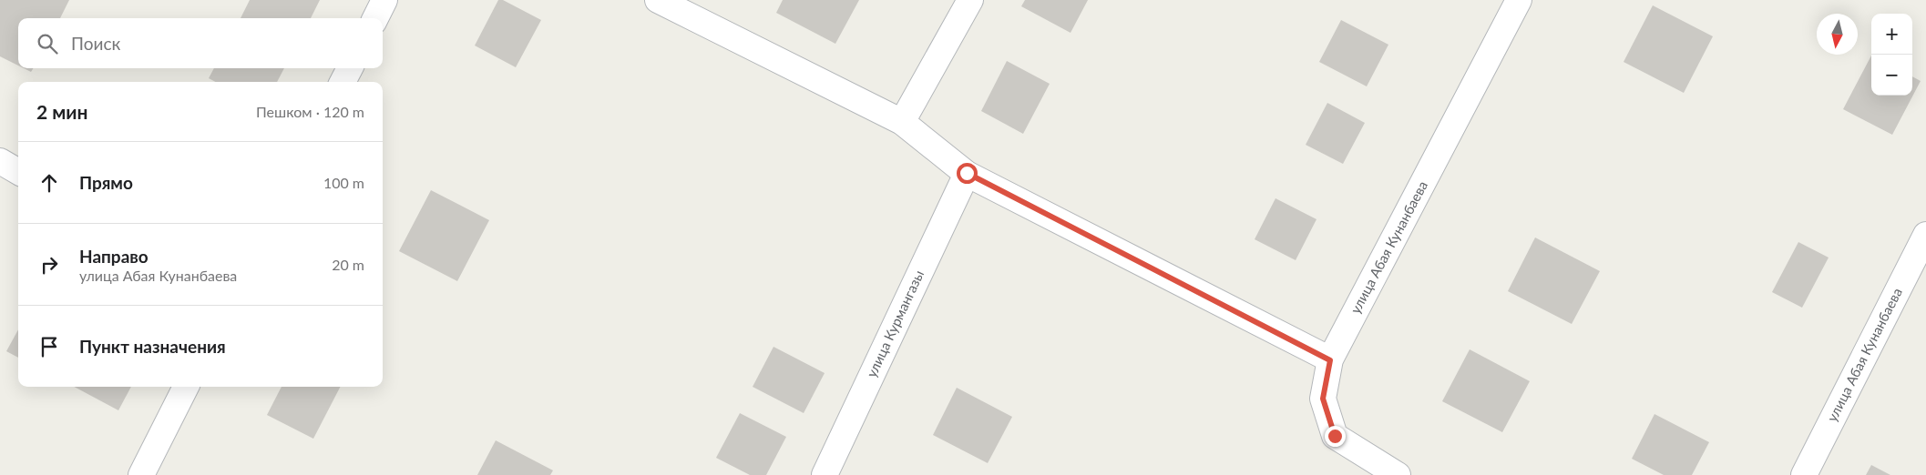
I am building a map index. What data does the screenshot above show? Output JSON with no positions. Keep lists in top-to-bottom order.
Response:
{
  "streets": {
    "street": ["улица Абая Кунанбаева", "улица Курмангазы"]
  },
  "north": "bottom",
  "page": {
    "map_buttons": ["+", "−"],
    "search": "Поиск",
    "heading": ["2 мин", "Пешком · 120 m"],
    "list": [
      ["Прямо", "100 m"],
      ["Направо", "улица Абая Кунанбаева", "20 m"],
      "Пункт назначения"
    ]
  }
}
